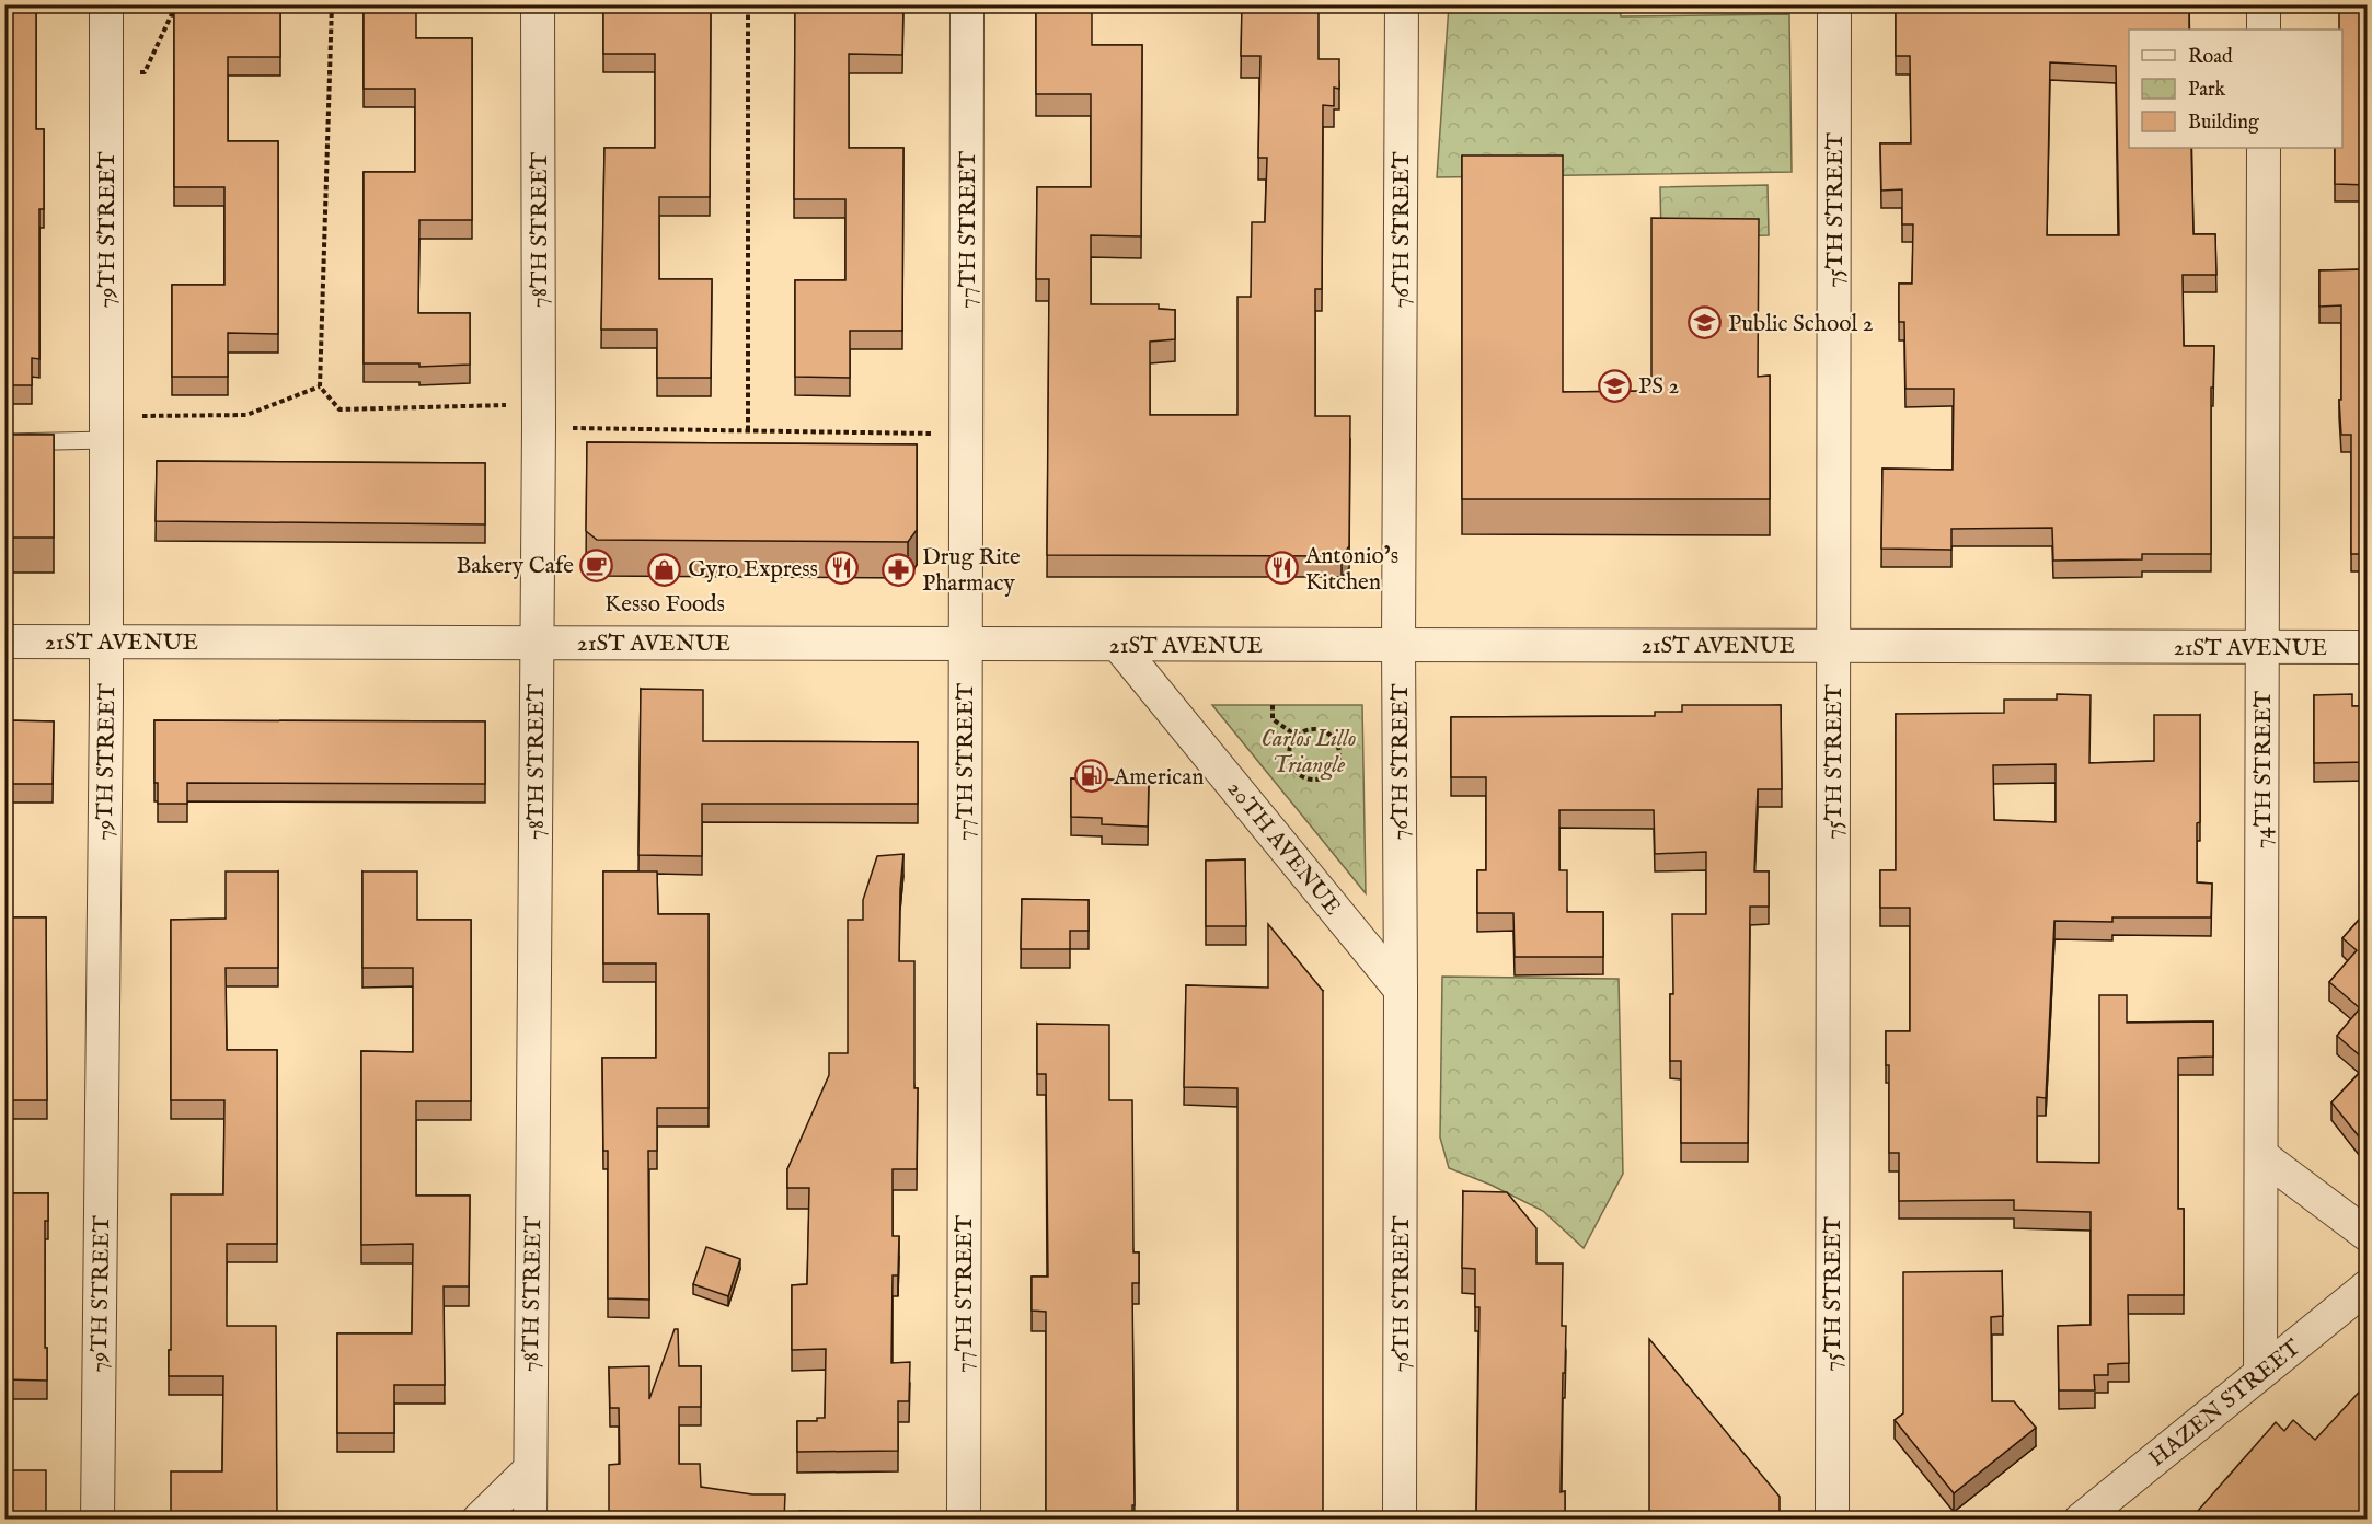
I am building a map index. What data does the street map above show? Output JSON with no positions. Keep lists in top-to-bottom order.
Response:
{
  "streets": {
    "street": [
      "75TH STREET",
      "79TH STREET",
      "78TH STREET",
      "77TH STREET",
      "76TH STREET",
      "21ST AVENUE",
      "74TH STREET",
      "20TH AVENUE",
      "HAZEN STREET"
    ]
  },
  "crossings": [
    ["75TH STREET", "21ST AVENUE"],
    ["79TH STREET", "21ST AVENUE"],
    ["78TH STREET", "21ST AVENUE"],
    ["77TH STREET", "21ST AVENUE"],
    ["76TH STREET", "21ST AVENUE"],
    ["76TH STREET", "20TH AVENUE"],
    ["21ST AVENUE", "74TH STREET"],
    ["21ST AVENUE", "20TH AVENUE"],
    ["74TH STREET", "HAZEN STREET"]
  ],
  "parks": ["Carlos Lillo Triangle"],
  "places": {
    "school or university": ["Public School 2", "PS 2"],
    "cafe": ["Bakery Cafe"],
    "restaurant": ["Gyro Express", "Antonio’s Kitchen"],
    "shop": ["Kesso Foods"],
    "pharmacy": ["Drug Rite Pharmacy"],
    "fuel station": ["American"]
  },
  "legend": ["Road", "Park", "Building"]
}
